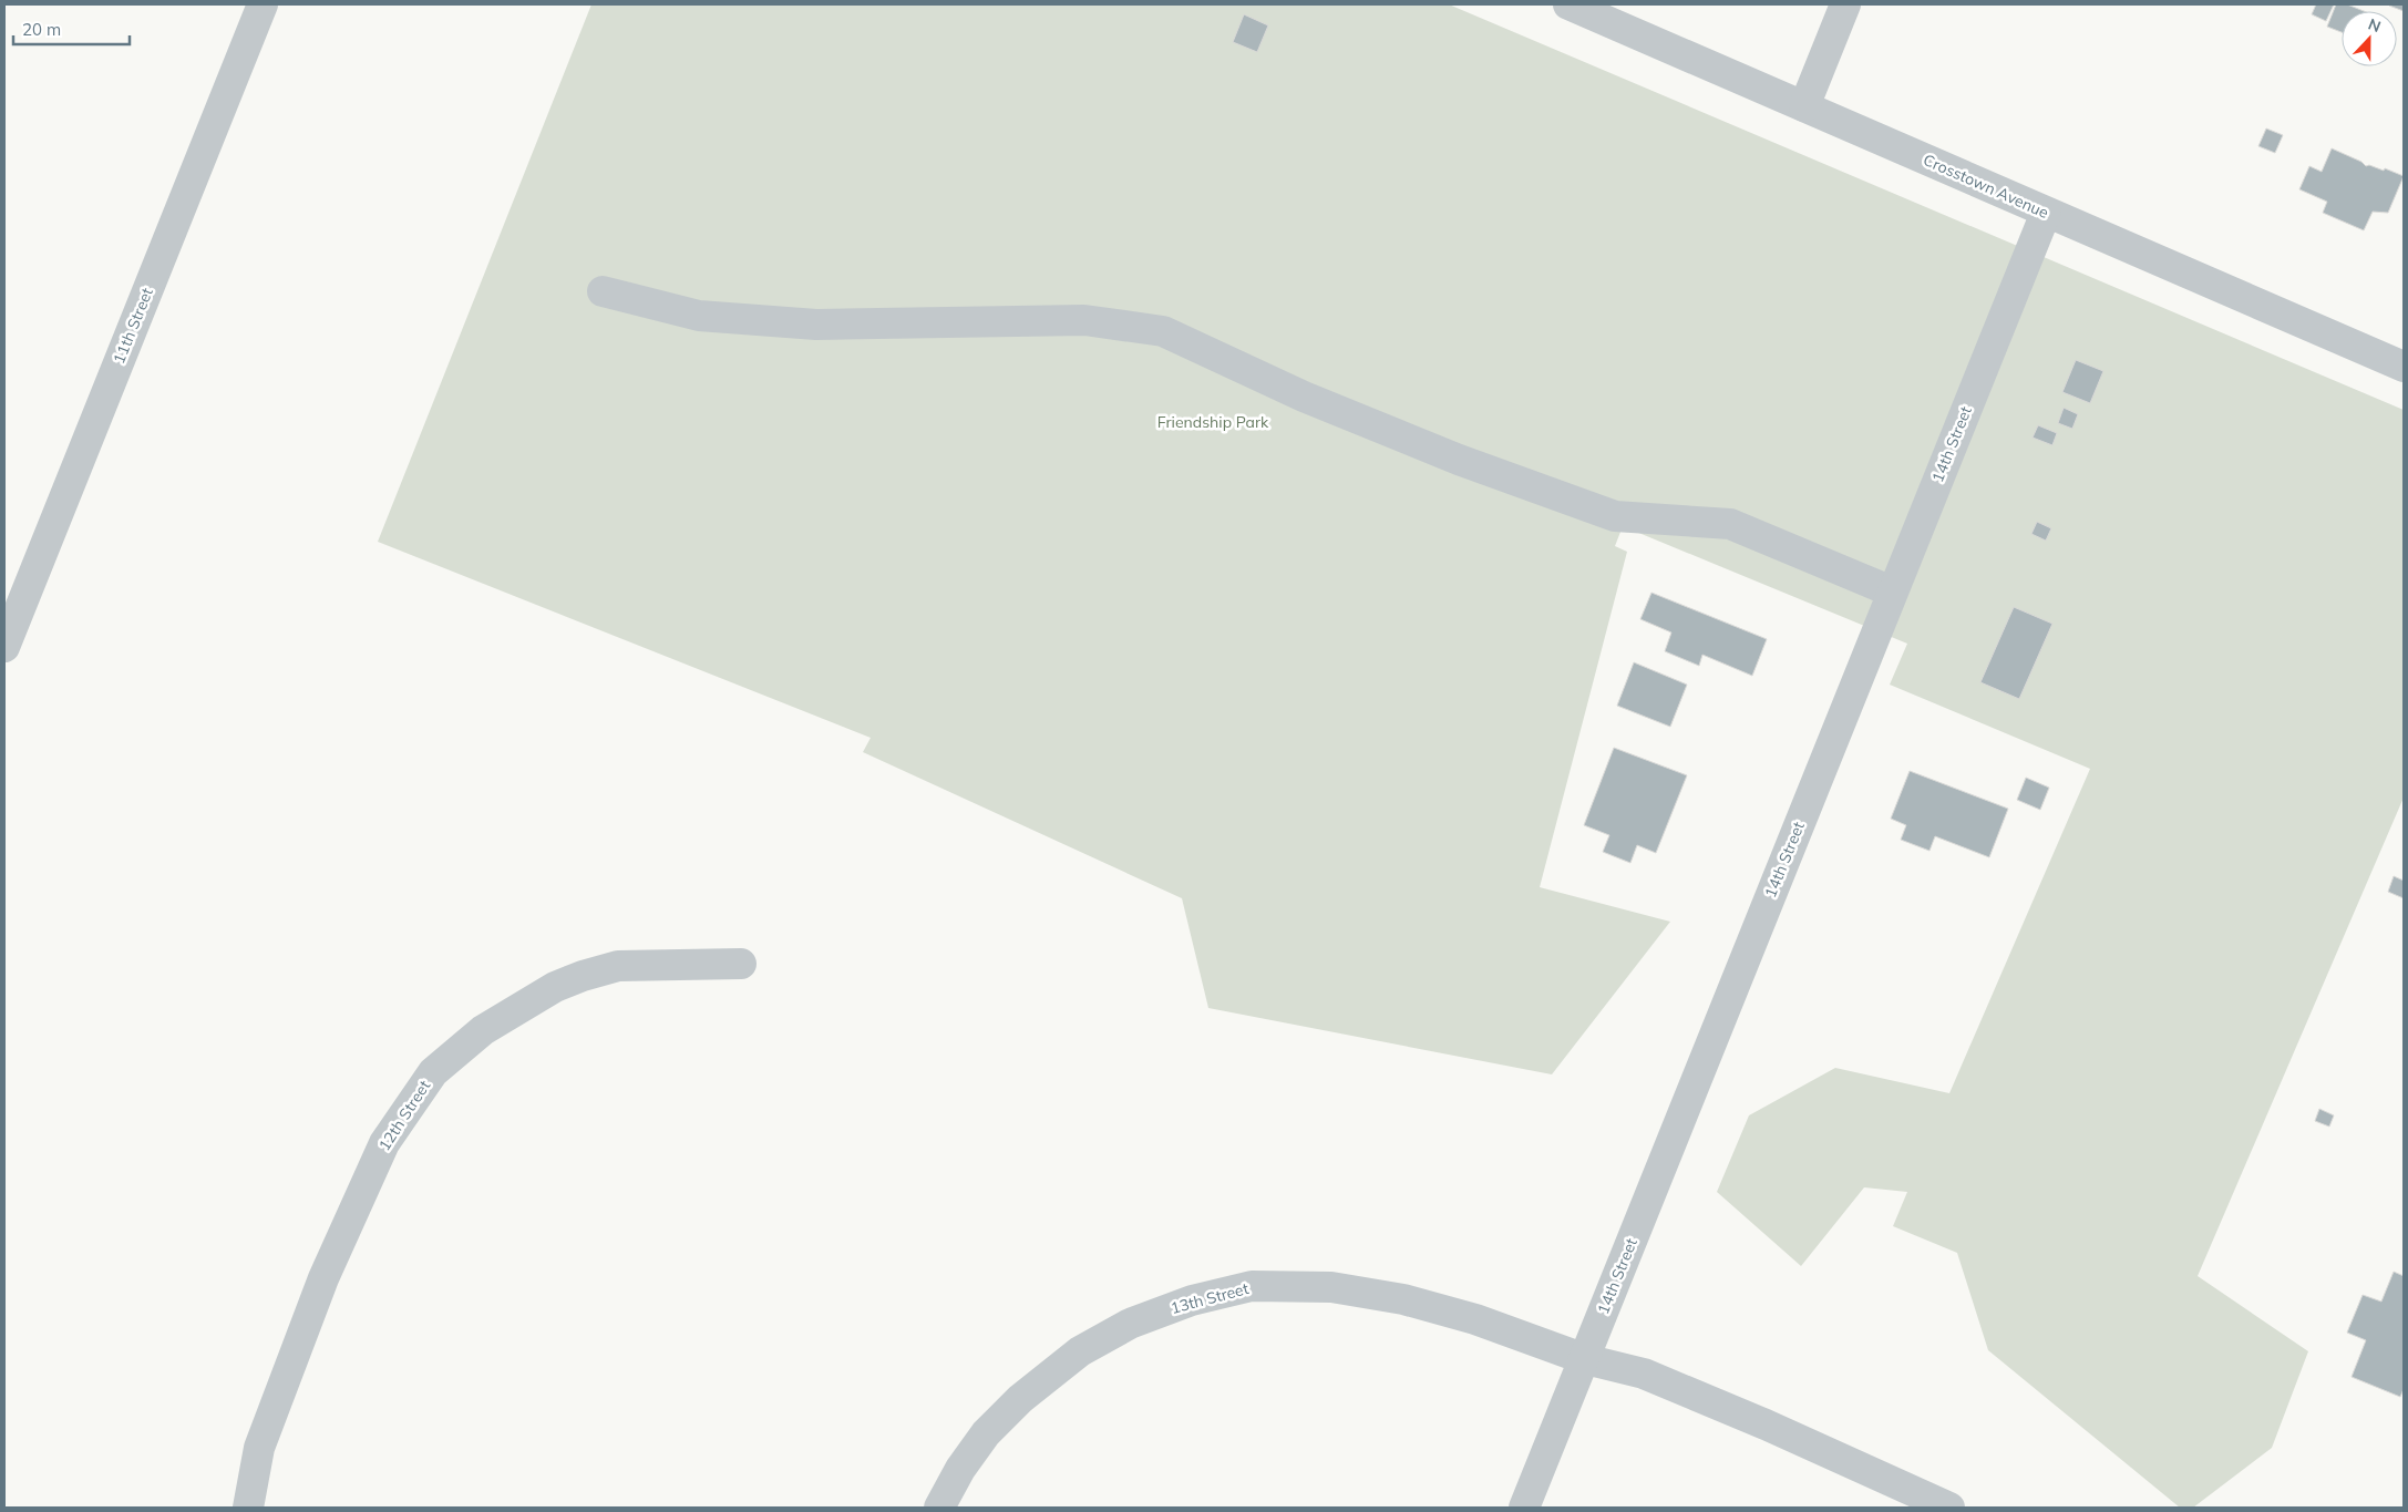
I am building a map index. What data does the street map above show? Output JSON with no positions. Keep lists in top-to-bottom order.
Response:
{
  "streets": {
    "street": [
      "Crosstown Avenue",
      "11th Street",
      "14th Street",
      "12th Street",
      "13th Street"
    ]
  },
  "crossings": [
    ["Crosstown Avenue", "14th Street"],
    ["14th Street", "13th Street"]
  ],
  "parks": ["Friendship Park"],
  "scale_bar": "20 m",
  "north": "top"
}
